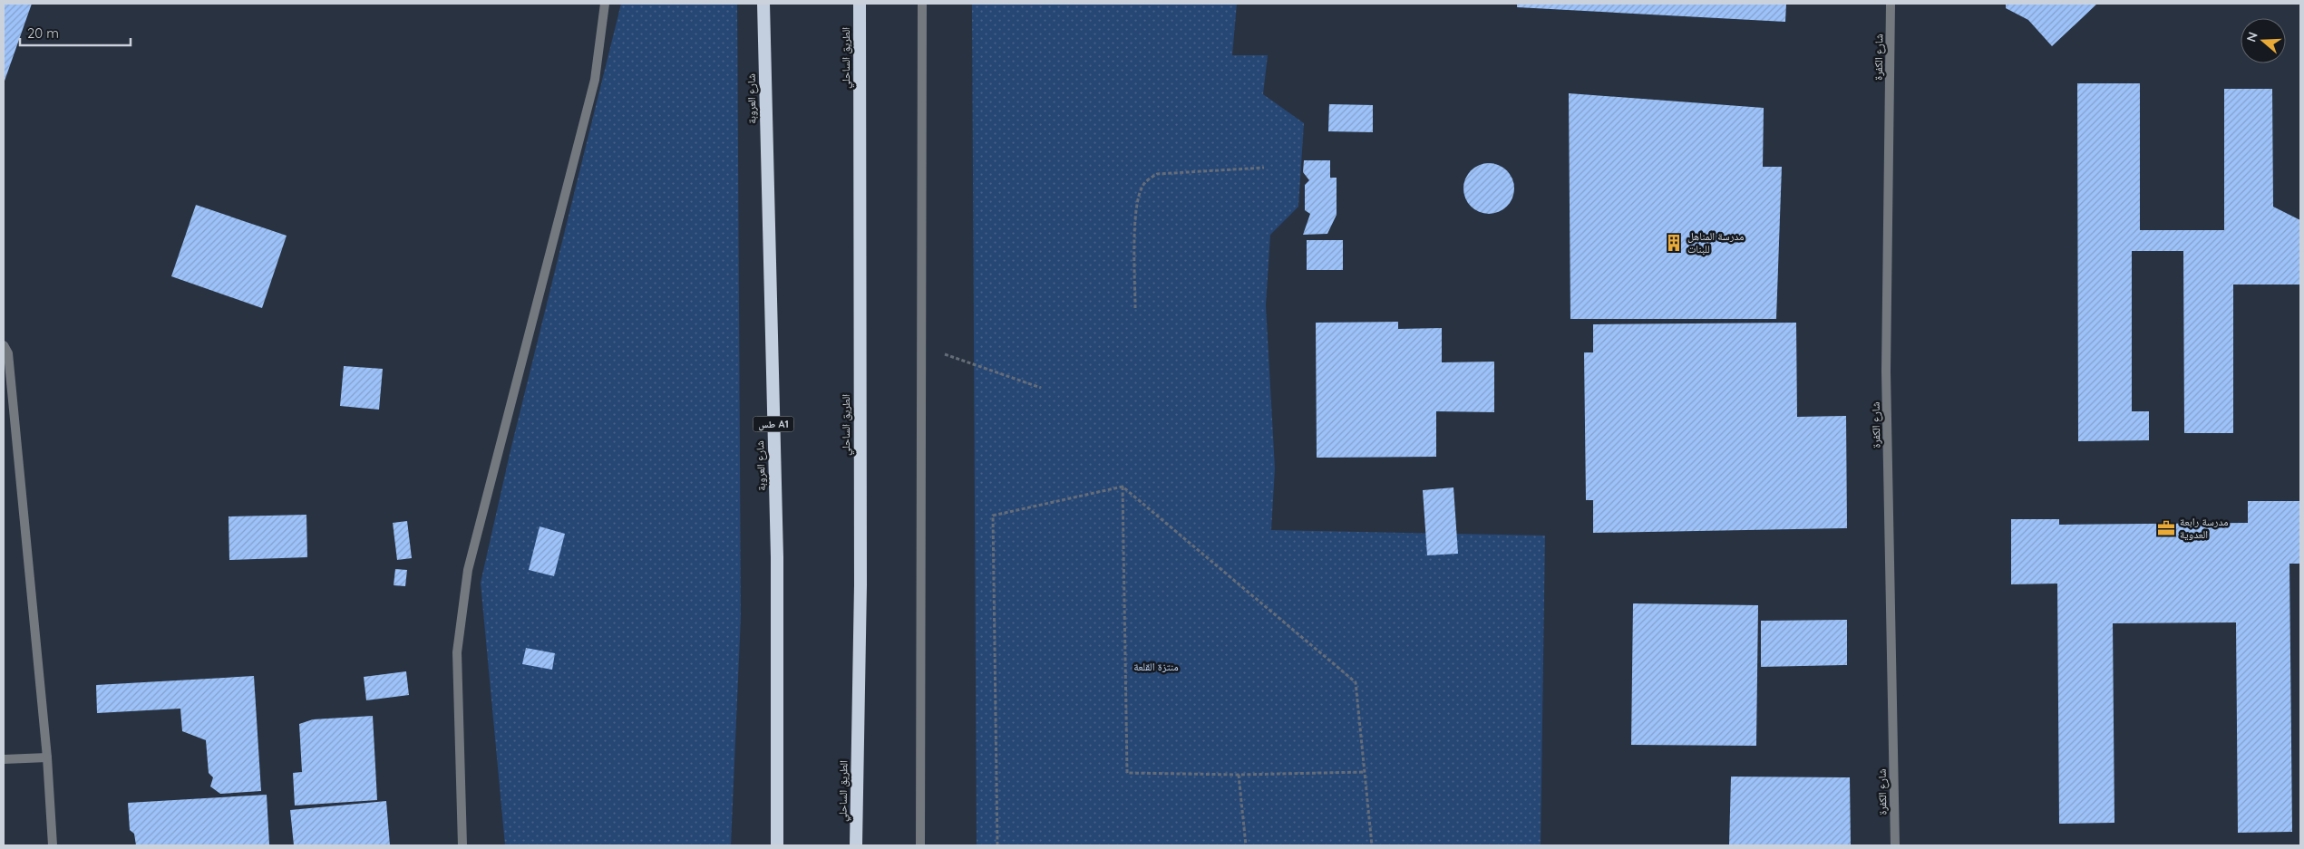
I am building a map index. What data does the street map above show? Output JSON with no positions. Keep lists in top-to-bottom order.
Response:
{
  "streets": {
    "highway": ["الطريق الساحلي", "شارع العروبة", "طس A1"],
    "street": ["شارع الكفرة"]
  },
  "parks": ["منتزة القلعة"],
  "places": {
    "building": ["مدرسة المناهل للبنات"],
    "office": ["مدرسة رابعة العدوية"]
  },
  "scale_bar": "20 m",
  "north": "left"
}
